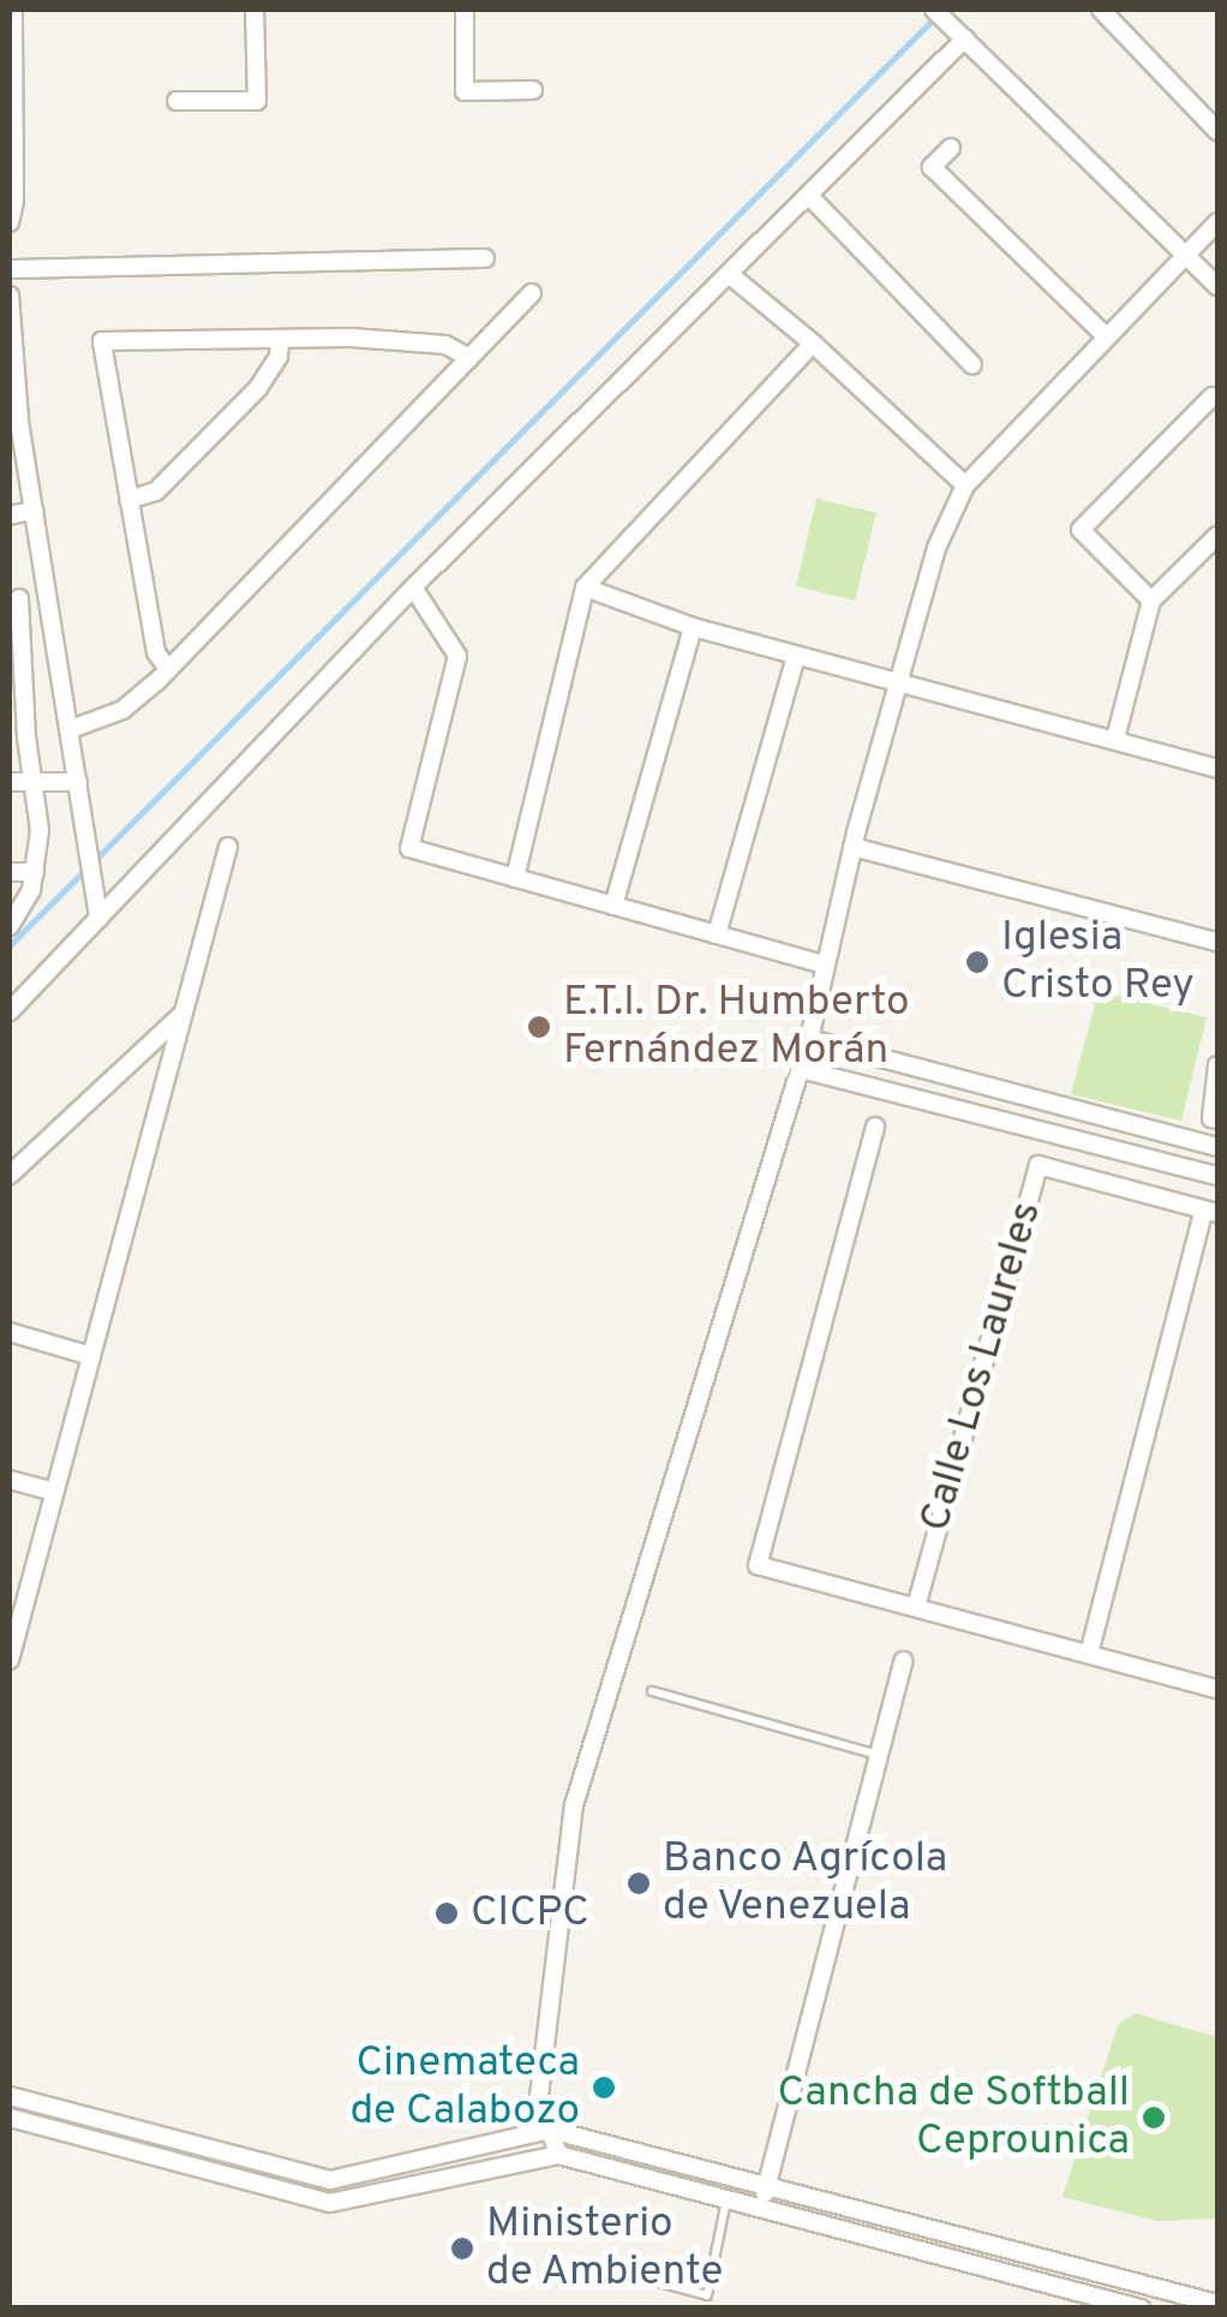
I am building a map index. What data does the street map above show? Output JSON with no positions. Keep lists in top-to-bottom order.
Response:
{
  "streets": {
    "street": ["Calle Los Laureles"]
  },
  "places": [
    "Iglesia Cristo Rey",
    "E.T.I. Dr. Humberto Fernández Morán",
    "Banco Agrícola de Venezuela",
    "CICPC",
    "Cinemateca de Calabozo",
    "Cancha de Softball Ceprounica",
    "Ministerio de Ambiente"
  ]
}
